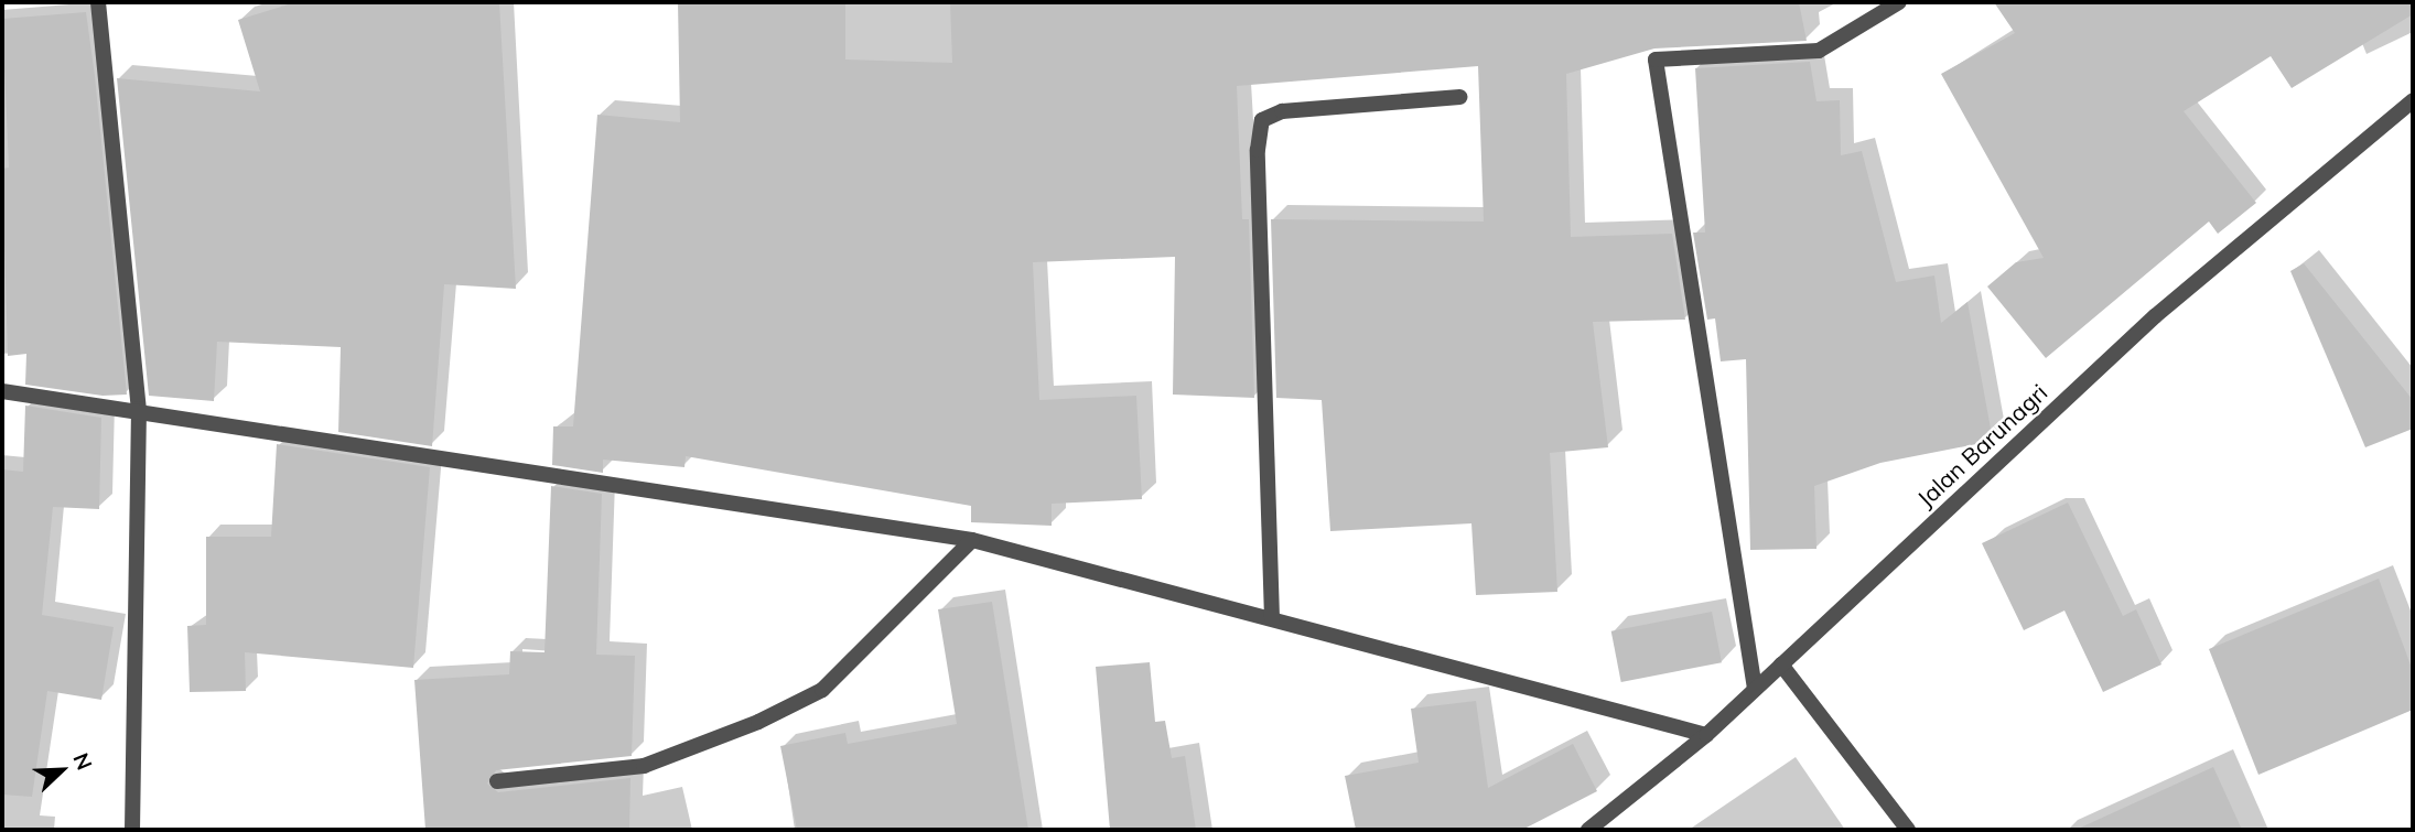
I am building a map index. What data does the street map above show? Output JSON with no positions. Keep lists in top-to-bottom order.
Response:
{
  "streets": {
    "street": ["Jalan Barunagri"]
  },
  "north": "top right"
}
